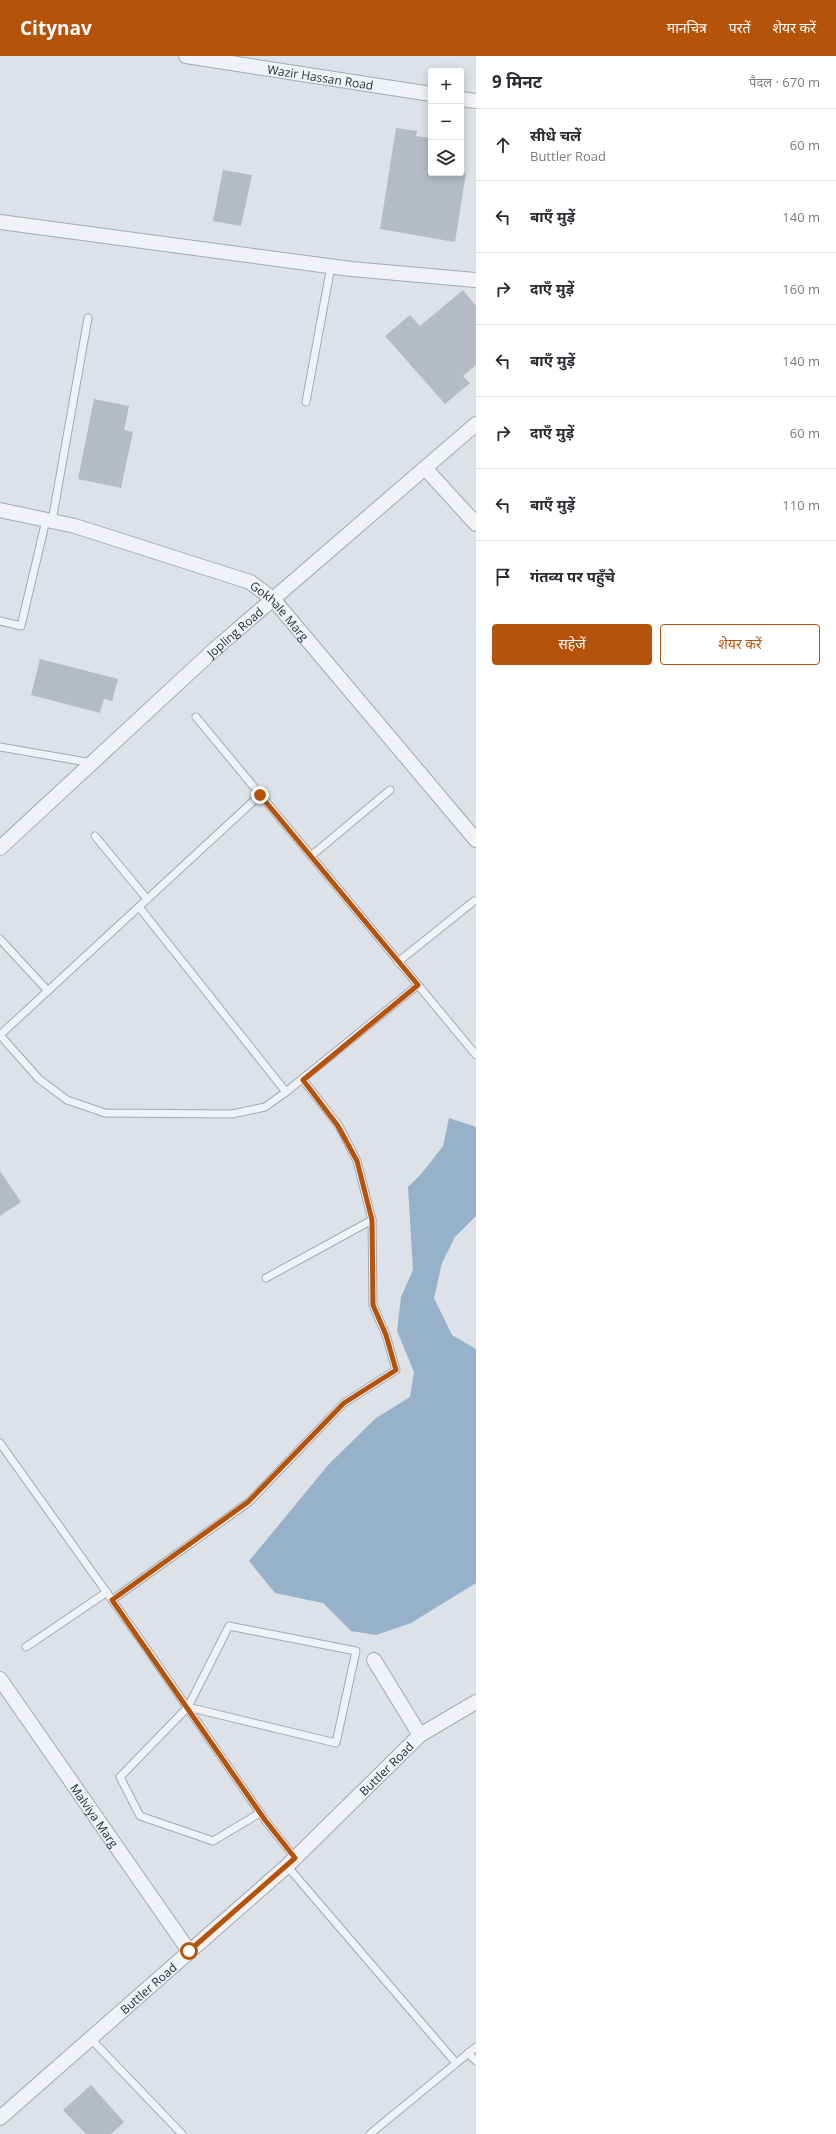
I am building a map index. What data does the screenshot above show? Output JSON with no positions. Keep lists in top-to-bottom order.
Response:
{
  "streets": {
    "street": [
      "Wazir Hassan Road",
      "Gokhale Marg",
      "Jopling Road",
      "Buttler Road",
      "Malviya Marg"
    ]
  },
  "crossings": [
    ["Gokhale Marg", "Jopling Road"],
    ["Buttler Road", "Malviya Marg"]
  ],
  "page": {
    "header": "Citynav",
    "nav": ["मानचित्र", "परतें", "शेयर करें"],
    "heading": ["9 मिनट", "पैदल · 670 m"],
    "map_buttons": ["+", "−"],
    "list": [
      ["सीधे चलें", "Buttler Road", "60 m"],
      ["बाएँ मुड़ें", "140 m"],
      ["दाएँ मुड़ें", "160 m"],
      ["बाएँ मुड़ें", "140 m"],
      ["दाएँ मुड़ें", "60 m"],
      ["बाएँ मुड़ें", "110 m"],
      "गंतव्य पर पहुँचे"
    ],
    "buttons": ["सहेजें", "शेयर करें"]
  }
}
